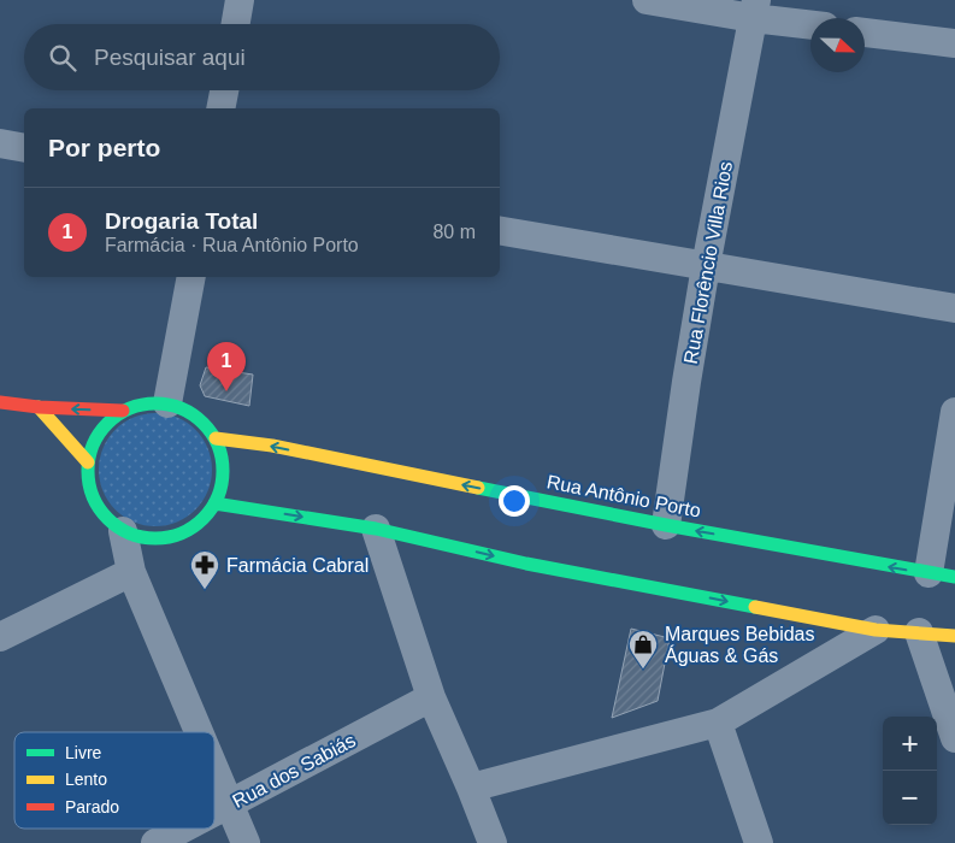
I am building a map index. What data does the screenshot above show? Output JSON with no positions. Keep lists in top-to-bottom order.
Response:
{
  "streets": {
    "street": ["Rua Florêncio Villa Rios", "Rua Antônio Porto", "Rua dos Sabiás"]
  },
  "crossings": [
    ["Rua Florêncio Villa Rios", "Rua Antônio Porto"]
  ],
  "places": {
    "pharmacy": ["Farmácia Cabral"],
    "shop": ["Marques Bebidas Águas & Gás"]
  },
  "legend": ["Livre", "Lento", "Parado"],
  "north": "right",
  "page": {
    "search": "Pesquisar aqui",
    "heading": "Por perto",
    "list": [
      {
        "mark": "1",
        "name": "Drogaria Total",
        "note": "Farmácia · Rua Antônio Porto",
        "value": "80 m"
      }
    ],
    "pins": "1",
    "map_buttons": ["+", "−"]
  }
}
